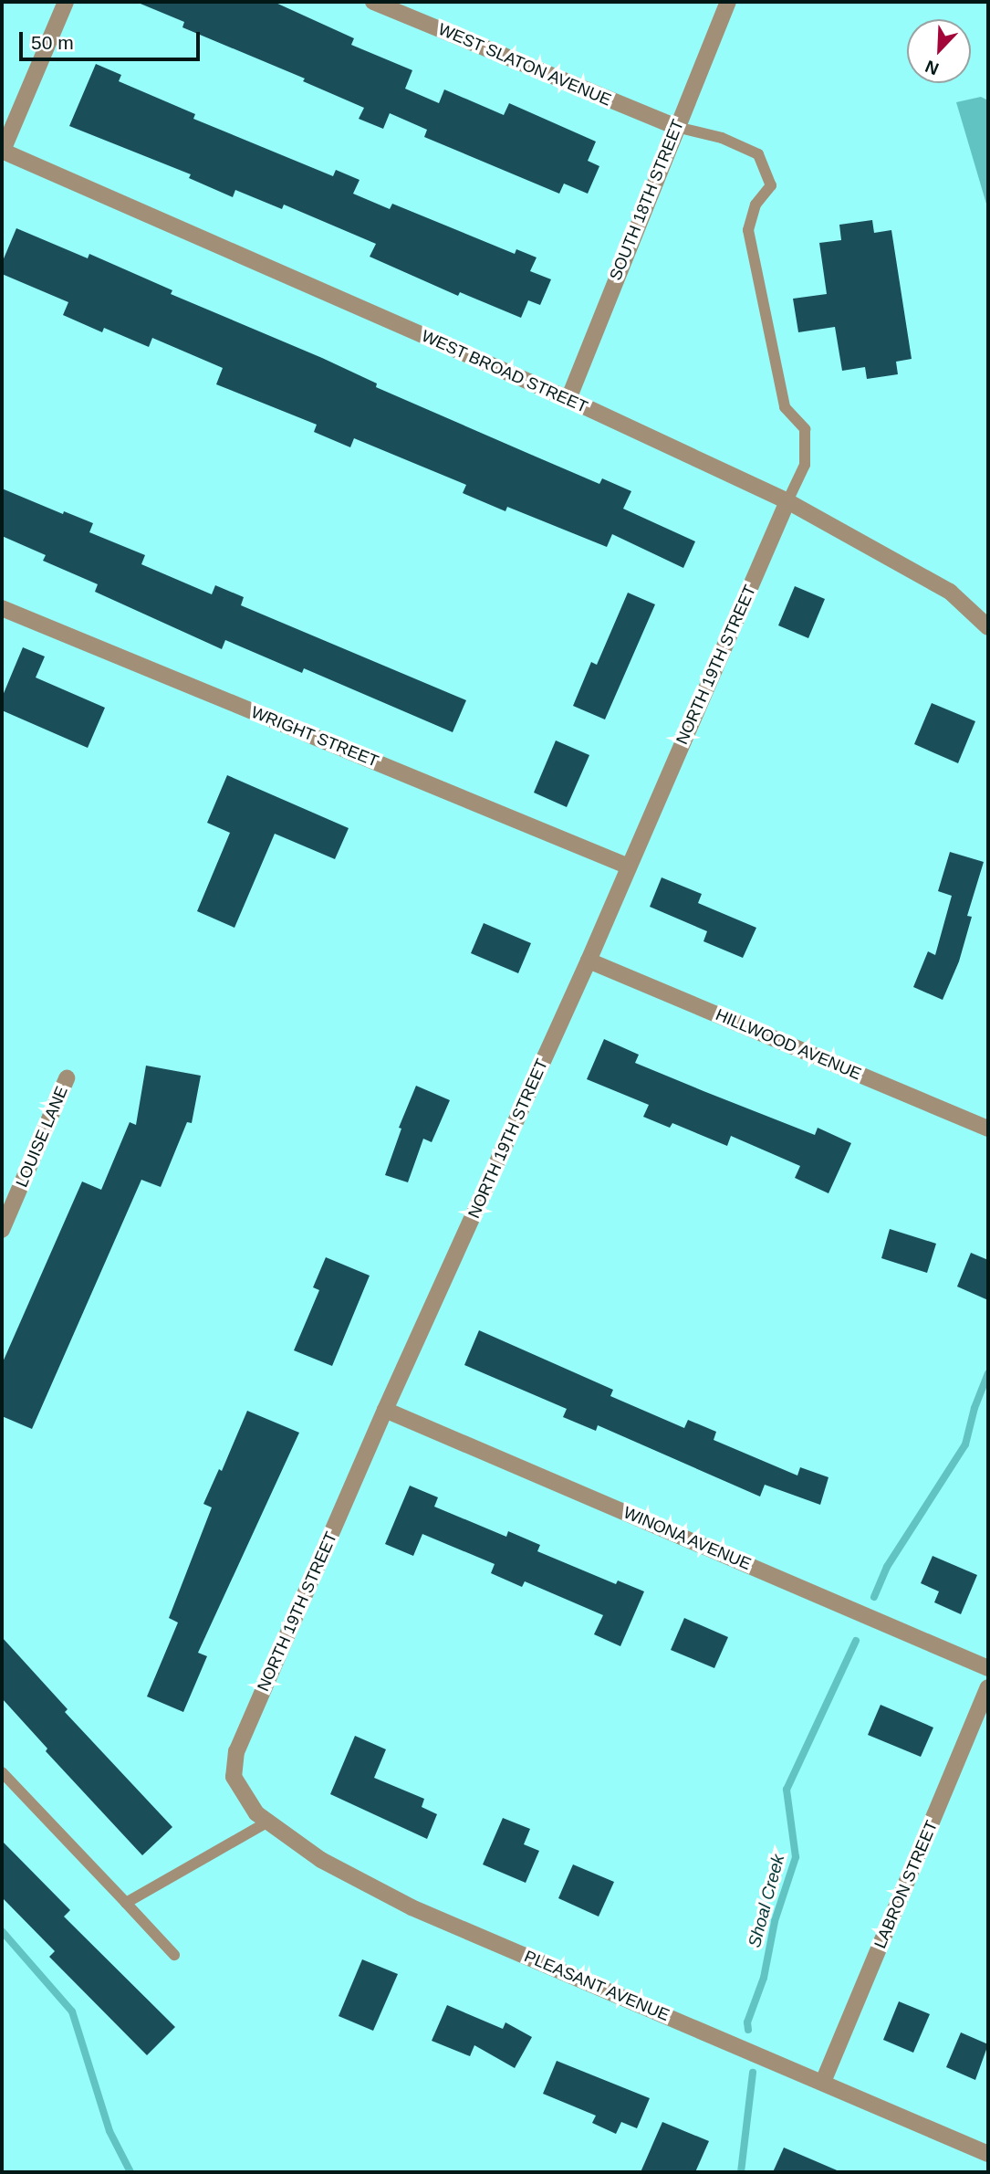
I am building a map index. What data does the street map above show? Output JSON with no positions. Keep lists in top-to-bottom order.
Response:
{
  "streets": {
    "street": [
      "WEST SLATON AVENUE",
      "SOUTH 18TH STREET",
      "WEST BROAD STREET",
      "NORTH 19TH STREET",
      "WRIGHT STREET",
      "HILLWOOD AVENUE",
      "LOUISE LANE",
      "WINONA AVENUE",
      "LABRON STREET",
      "PLEASANT AVENUE"
    ]
  },
  "crossings": [
    ["WEST SLATON AVENUE", "SOUTH 18TH STREET"],
    ["SOUTH 18TH STREET", "WEST BROAD STREET"],
    ["WEST BROAD STREET", "NORTH 19TH STREET"],
    ["NORTH 19TH STREET", "WRIGHT STREET"],
    ["NORTH 19TH STREET", "HILLWOOD AVENUE"],
    ["NORTH 19TH STREET", "WINONA AVENUE"],
    ["NORTH 19TH STREET", "PLEASANT AVENUE"],
    ["LABRON STREET", "PLEASANT AVENUE"]
  ],
  "water": ["Shoal Creek"],
  "scale_bar": "50 m",
  "north": "bottom left"
}
